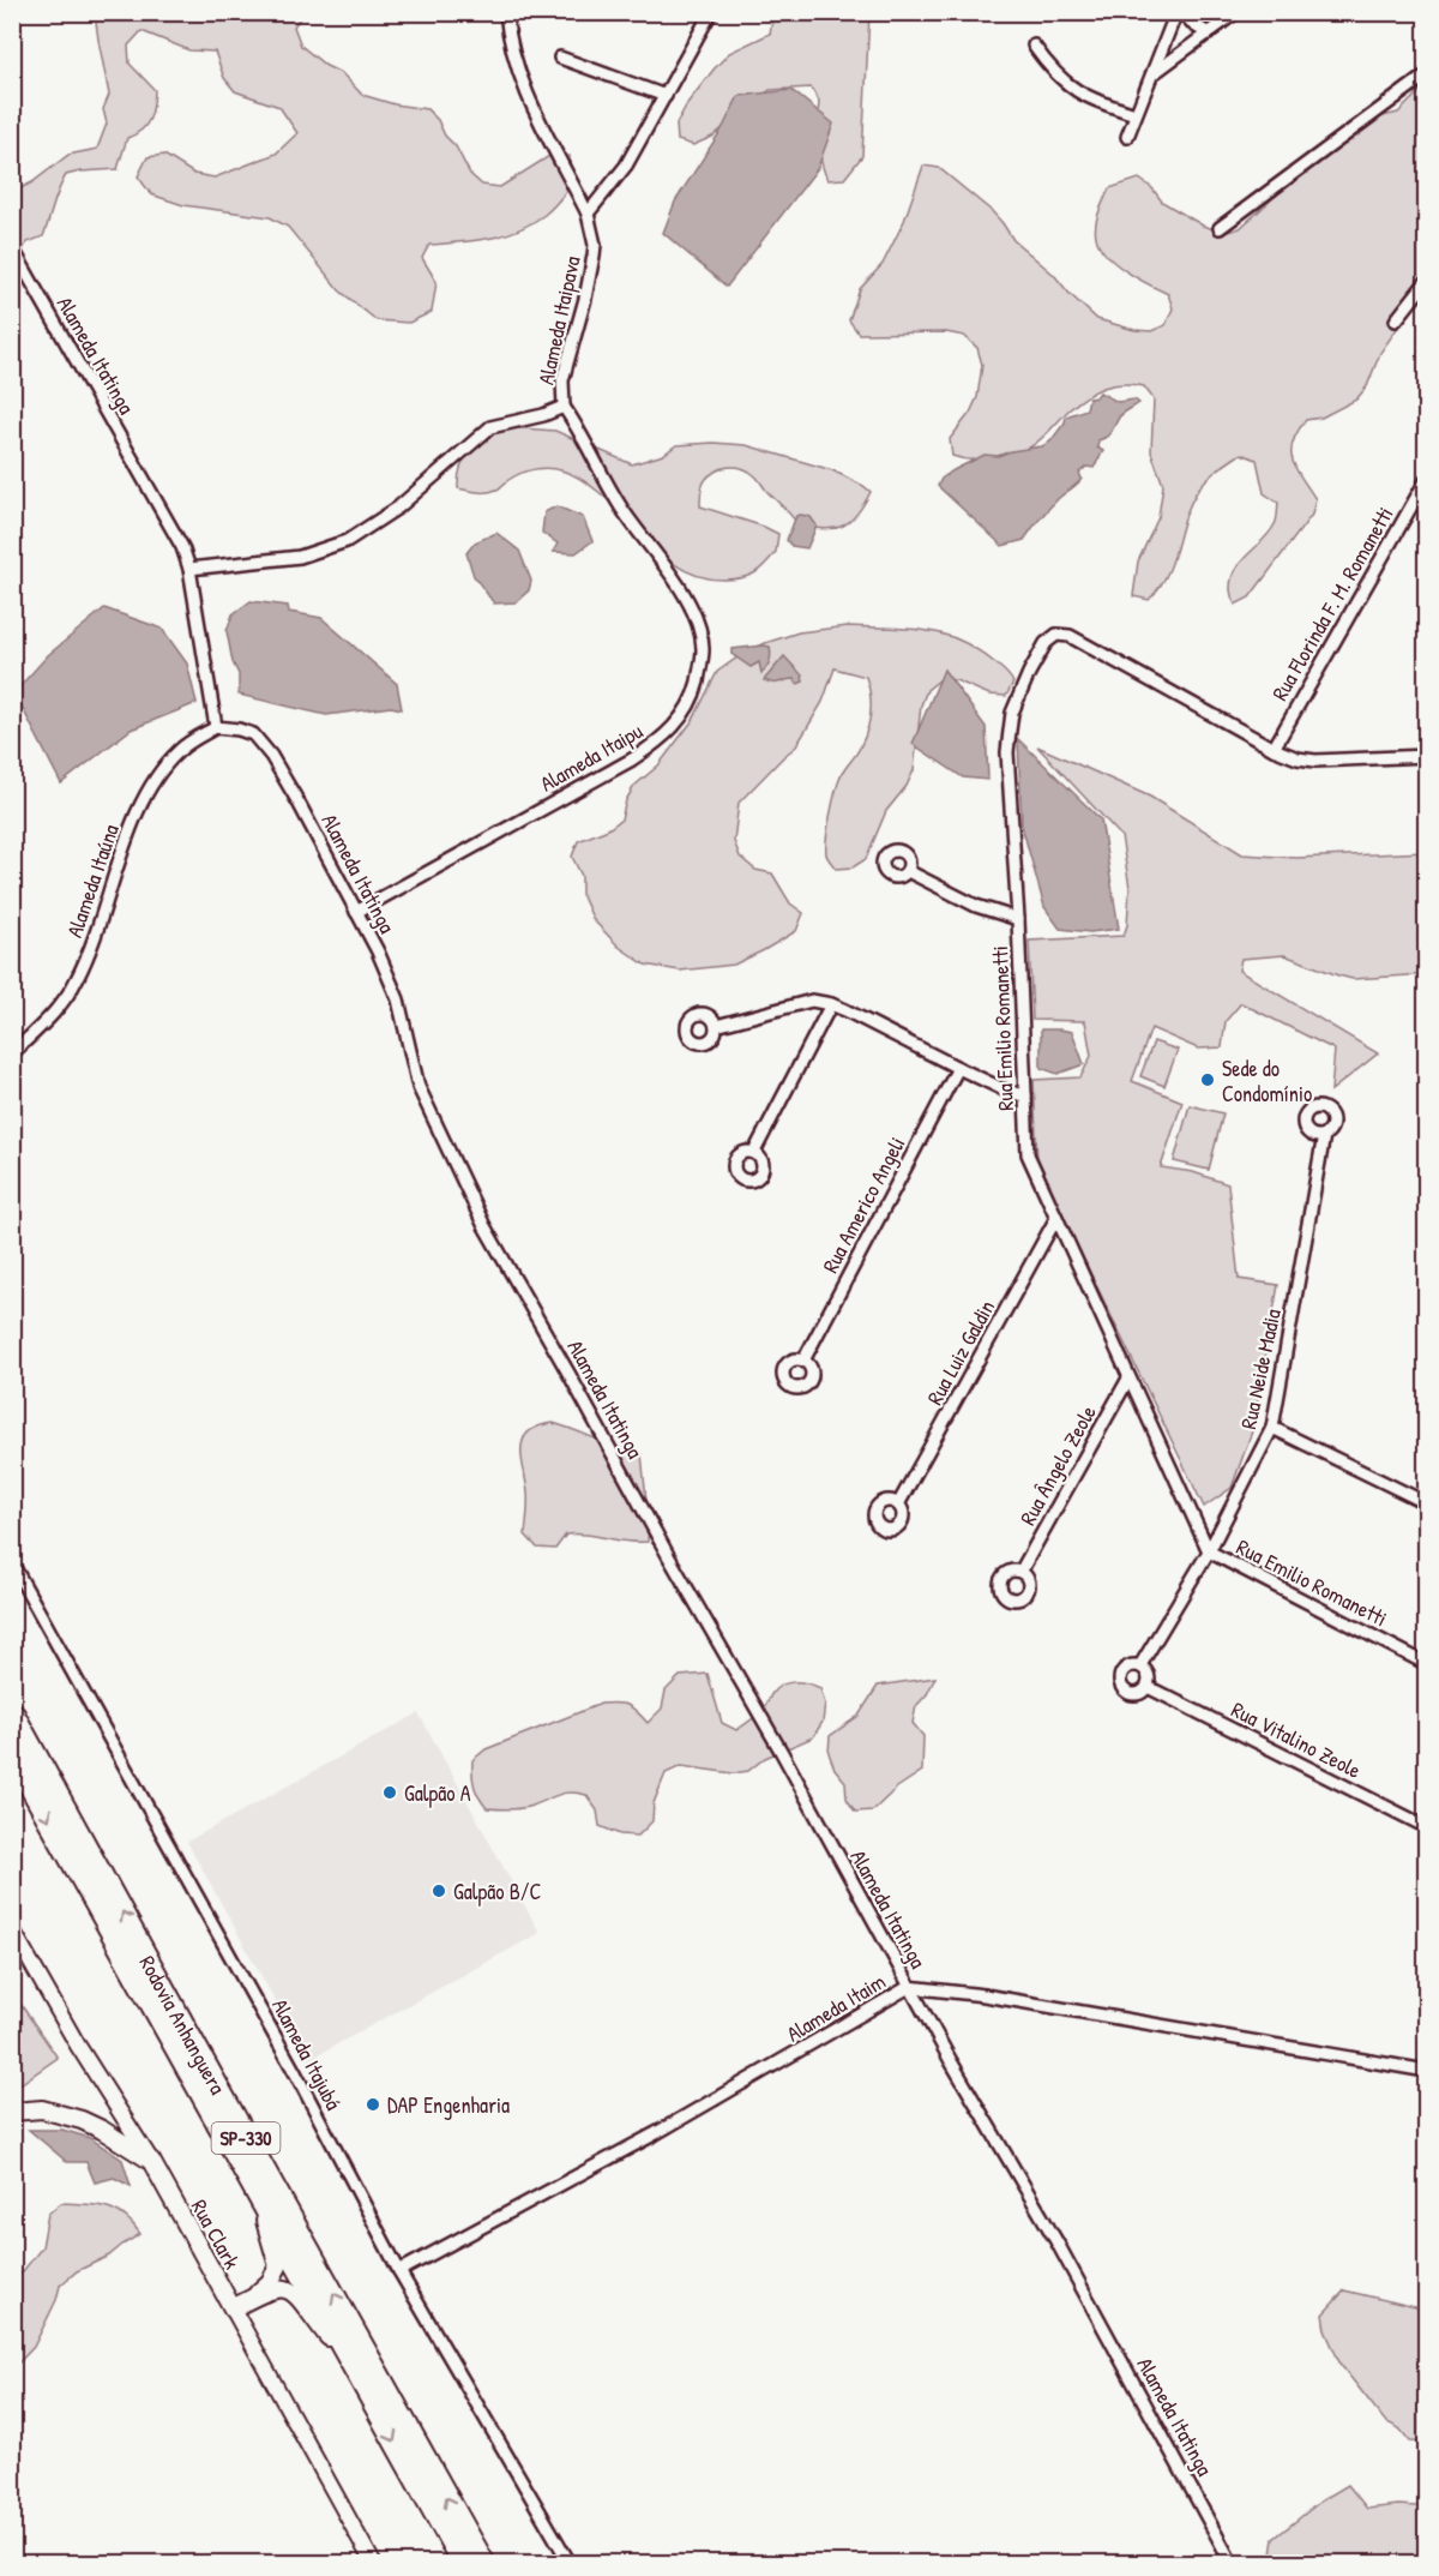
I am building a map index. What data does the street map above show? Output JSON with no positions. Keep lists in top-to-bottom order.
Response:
{
  "streets": {
    "highway": ["Rodovia Anhanguera", "SP-330"],
    "main road": ["Rua Clark"],
    "street": [
      "Alameda Itaipava",
      "Alameda Itatinga",
      "Rua Florinda F. M. Romanetti",
      "Alameda Itaipu",
      "Alameda Itaúna",
      "Rua Emilio Romanetti",
      "Rua Americo Angeli",
      "Rua Luiz Galdin",
      "Rua Neide Madia",
      "Rua Ângelo Zeole",
      "Rua Vitalino Zeole",
      "Alameda Itaim",
      "Alameda Itajubá"
    ]
  },
  "crossings": [
    ["Alameda Itaipava", "Alameda Itatinga"],
    ["Alameda Itaipava", "Alameda Itaipu"],
    ["Alameda Itatinga", "Alameda Itaipu"],
    ["Alameda Itatinga", "Alameda Itaúna"],
    ["Alameda Itatinga", "Alameda Itaim"],
    ["Rua Florinda F. M. Romanetti", "Rua Emilio Romanetti"],
    ["Rua Emilio Romanetti", "Rua Luiz Galdin"],
    ["Rua Emilio Romanetti", "Rua Neide Madia"],
    ["Rua Emilio Romanetti", "Rua Ângelo Zeole"],
    ["Rua Neide Madia", "Rua Vitalino Zeole"],
    ["Alameda Itaim", "Alameda Itajubá"]
  ],
  "places": [
    "Sede do Condomínio",
    "Galpão A",
    "Galpão B/C",
    "DAP Engenharia"
  ]
}
